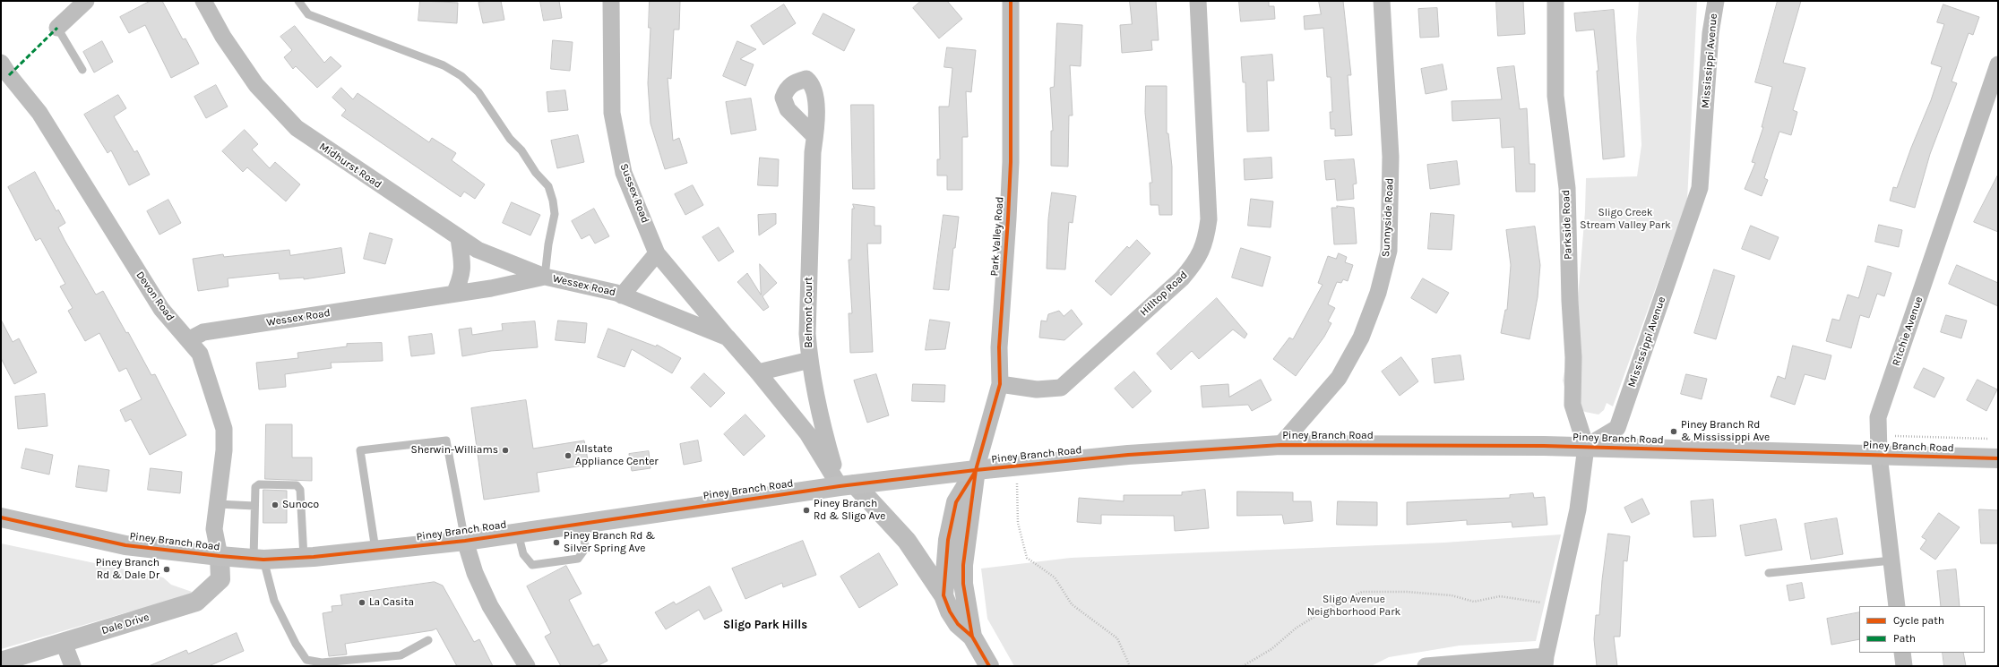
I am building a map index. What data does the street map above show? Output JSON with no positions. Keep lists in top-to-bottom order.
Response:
{
  "streets": {
    "main road": ["Piney Branch Road"],
    "street": [
      "Mississippi Avenue",
      "Midhurst Road",
      "Sussex Road",
      "Sunnyside Road",
      "Parkside Road",
      "Park Valley Road",
      "Wessex Road",
      "Hilltop Road",
      "Devon Road",
      "Belmont Court",
      "Ritchie Avenue",
      "Dale Drive"
    ]
  },
  "crossings": [
    ["Mississippi Avenue", "Parkside Road"],
    ["Mississippi Avenue", "Piney Branch Road"],
    ["Midhurst Road", "Wessex Road"],
    ["Sussex Road", "Wessex Road"],
    ["Sunnyside Road", "Piney Branch Road"],
    ["Parkside Road", "Piney Branch Road"],
    ["Park Valley Road", "Hilltop Road"],
    ["Park Valley Road", "Piney Branch Road"],
    ["Wessex Road", "Devon Road"],
    ["Wessex Road", "Belmont Court"],
    ["Wessex Road", "Piney Branch Road"],
    ["Devon Road", "Piney Branch Road"],
    ["Devon Road", "Dale Drive"],
    ["Belmont Court", "Piney Branch Road"],
    ["Ritchie Avenue", "Piney Branch Road"],
    ["Piney Branch Road", "Dale Drive"]
  ],
  "districts": ["Sligo Park Hills"],
  "parks": ["Sligo Creek Stream Valley Park", "Sligo Avenue Neighborhood Park"],
  "places": [
    "Piney Branch Rd & Mississippi Ave",
    "Sherwin-Williams",
    "Allstate Appliance Center",
    "Sunoco",
    "Piney Branch Rd & Sligo Ave",
    "Piney Branch Rd & Silver Spring Ave",
    "Piney Branch Rd & Dale Dr",
    "La Casita"
  ],
  "legend": ["Cycle path", "Path"]
}
